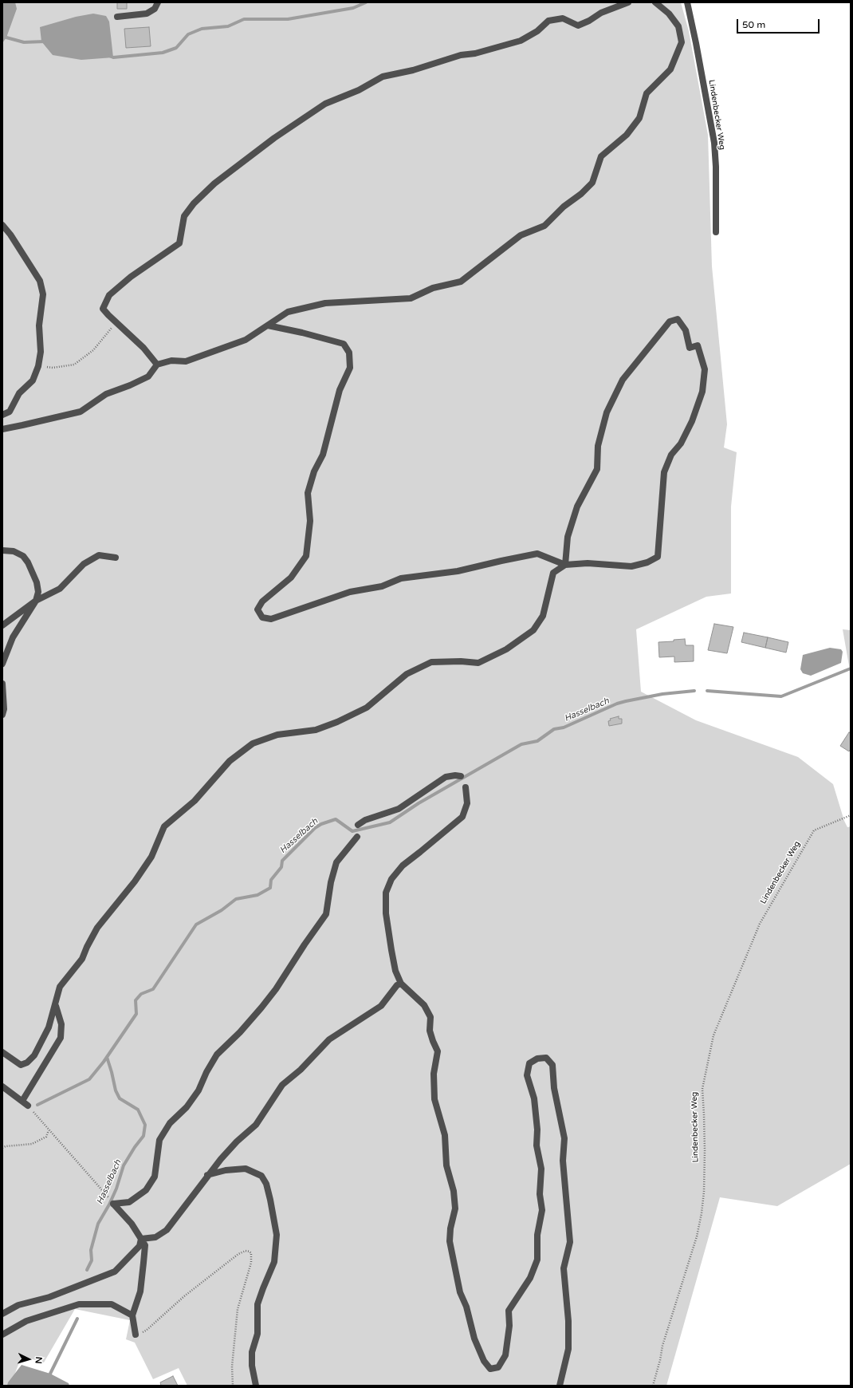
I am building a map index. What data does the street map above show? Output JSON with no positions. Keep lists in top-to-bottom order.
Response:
{
  "streets": {
    "street": ["Lindenbecker Weg"]
  },
  "water": ["Hasselbach"],
  "scale_bar": "50 m",
  "north": "right"
}
